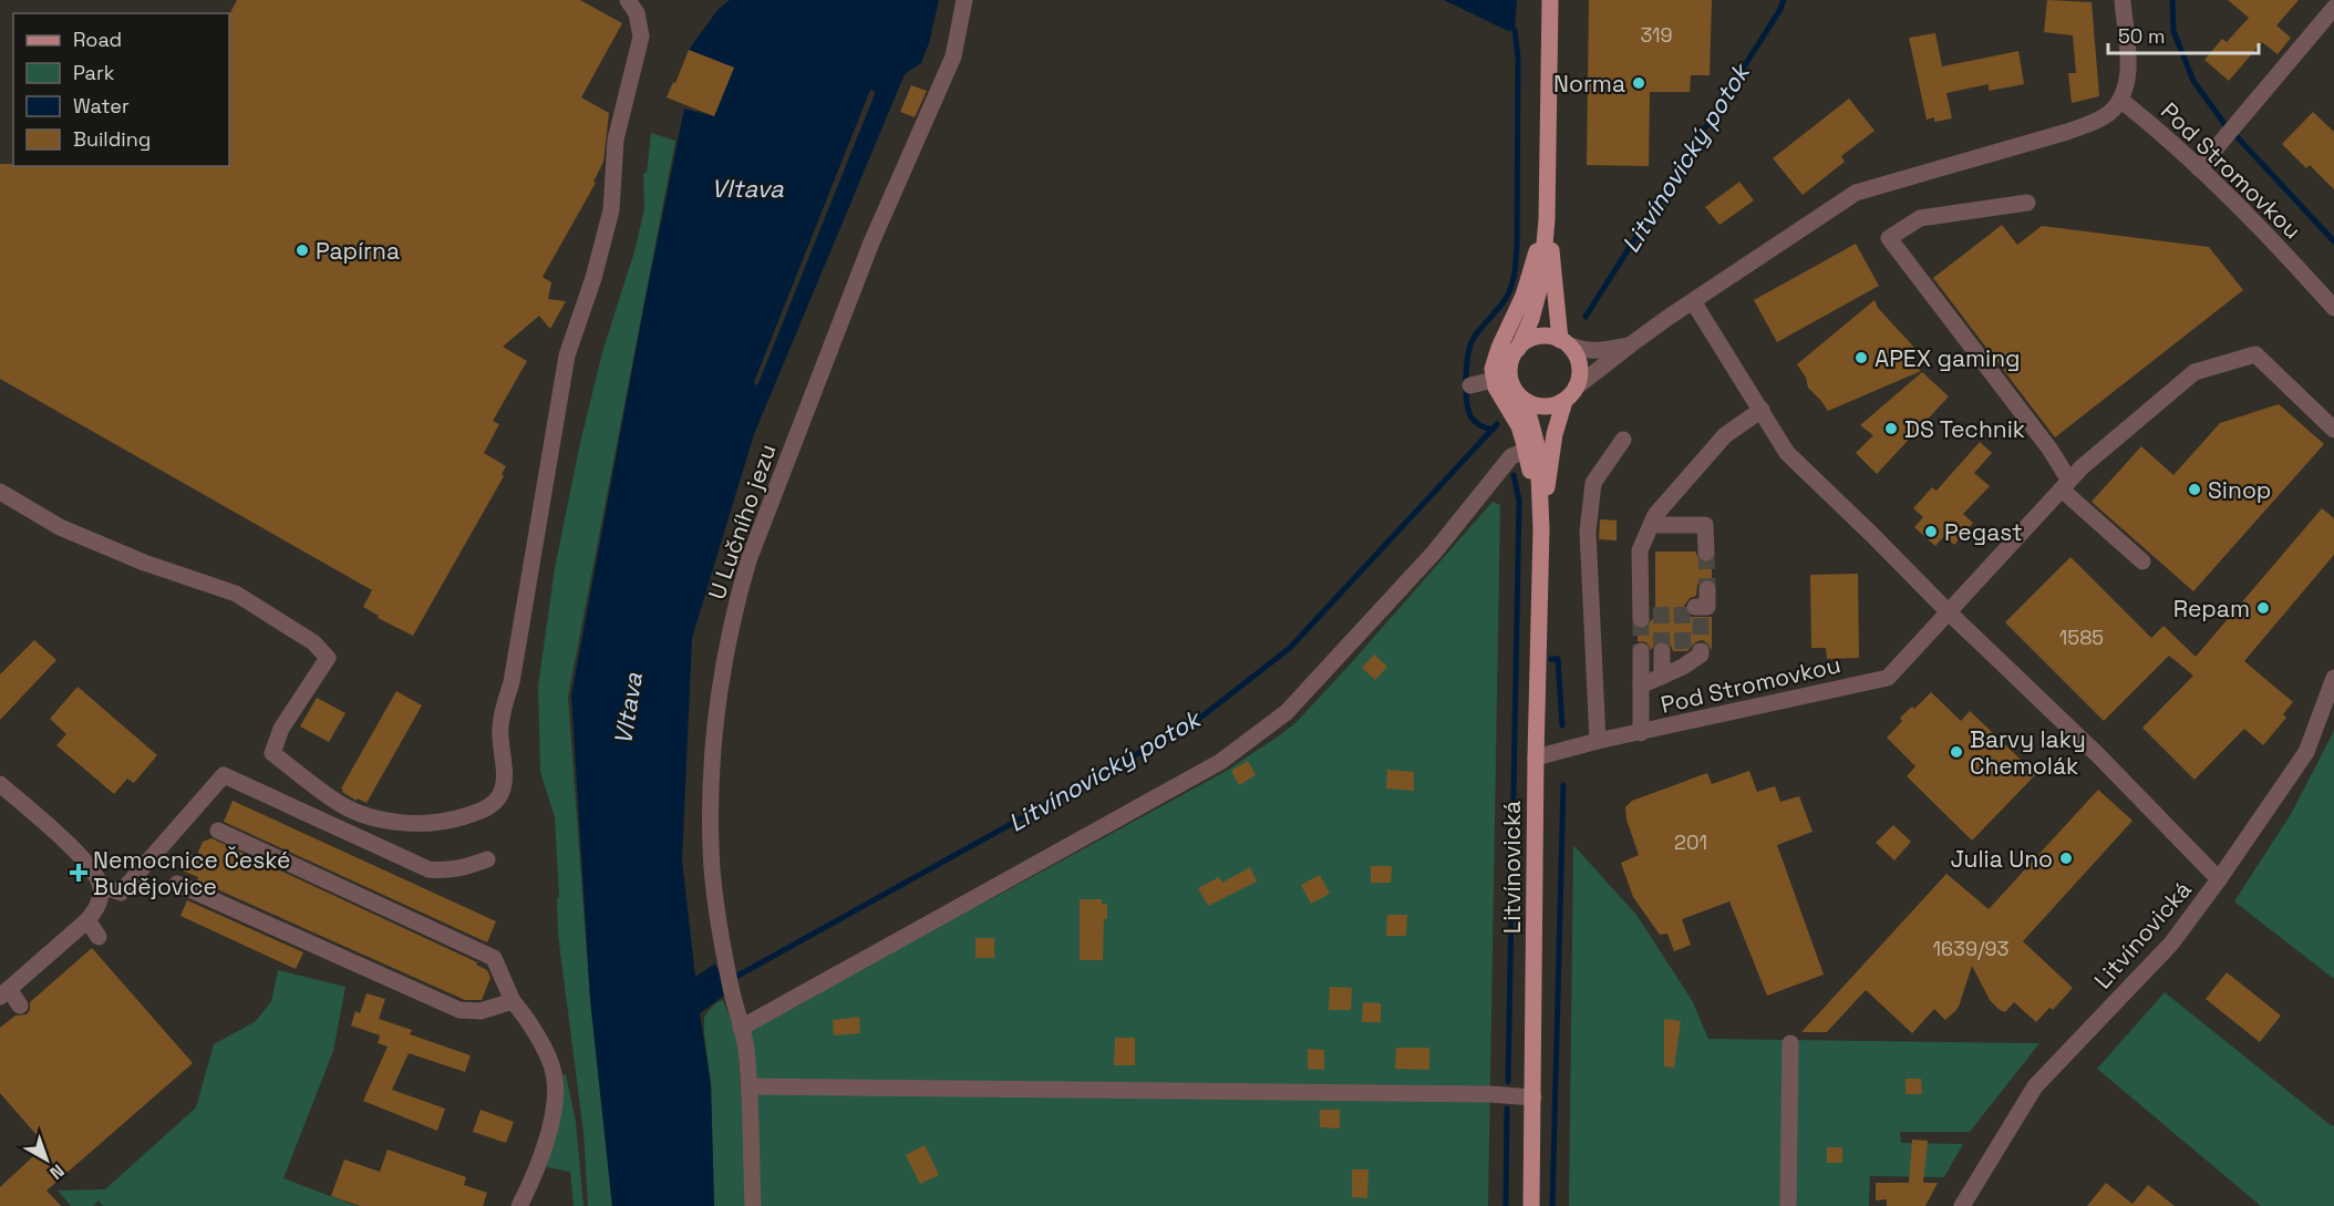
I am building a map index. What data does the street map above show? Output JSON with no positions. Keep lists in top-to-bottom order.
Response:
{
  "streets": {
    "main road": ["Litvínovická"],
    "street": ["Pod Stromovkou", "U Lučního jezu"]
  },
  "crossings": [
    ["Pod Stromovkou", "Litvínovická"]
  ],
  "water": ["Litvínovický potok", "Vltava"],
  "places": {
    "other": [
      "Norma",
      "Papírna",
      "APEX gaming",
      "DS Technik",
      "Sinop",
      "Pegast",
      "Repam",
      "Barvy laky Chemolák",
      "Julia Uno"
    ],
    "health": ["Nemocnice České Budějovice"]
  },
  "house_numbers": [
    "319",
    "1585",
    "201",
    "1639/93"
  ],
  "legend": [
    "Road",
    "Park",
    "Water",
    "Building"
  ],
  "scale_bar": "50 m",
  "north": "bottom right"
}
